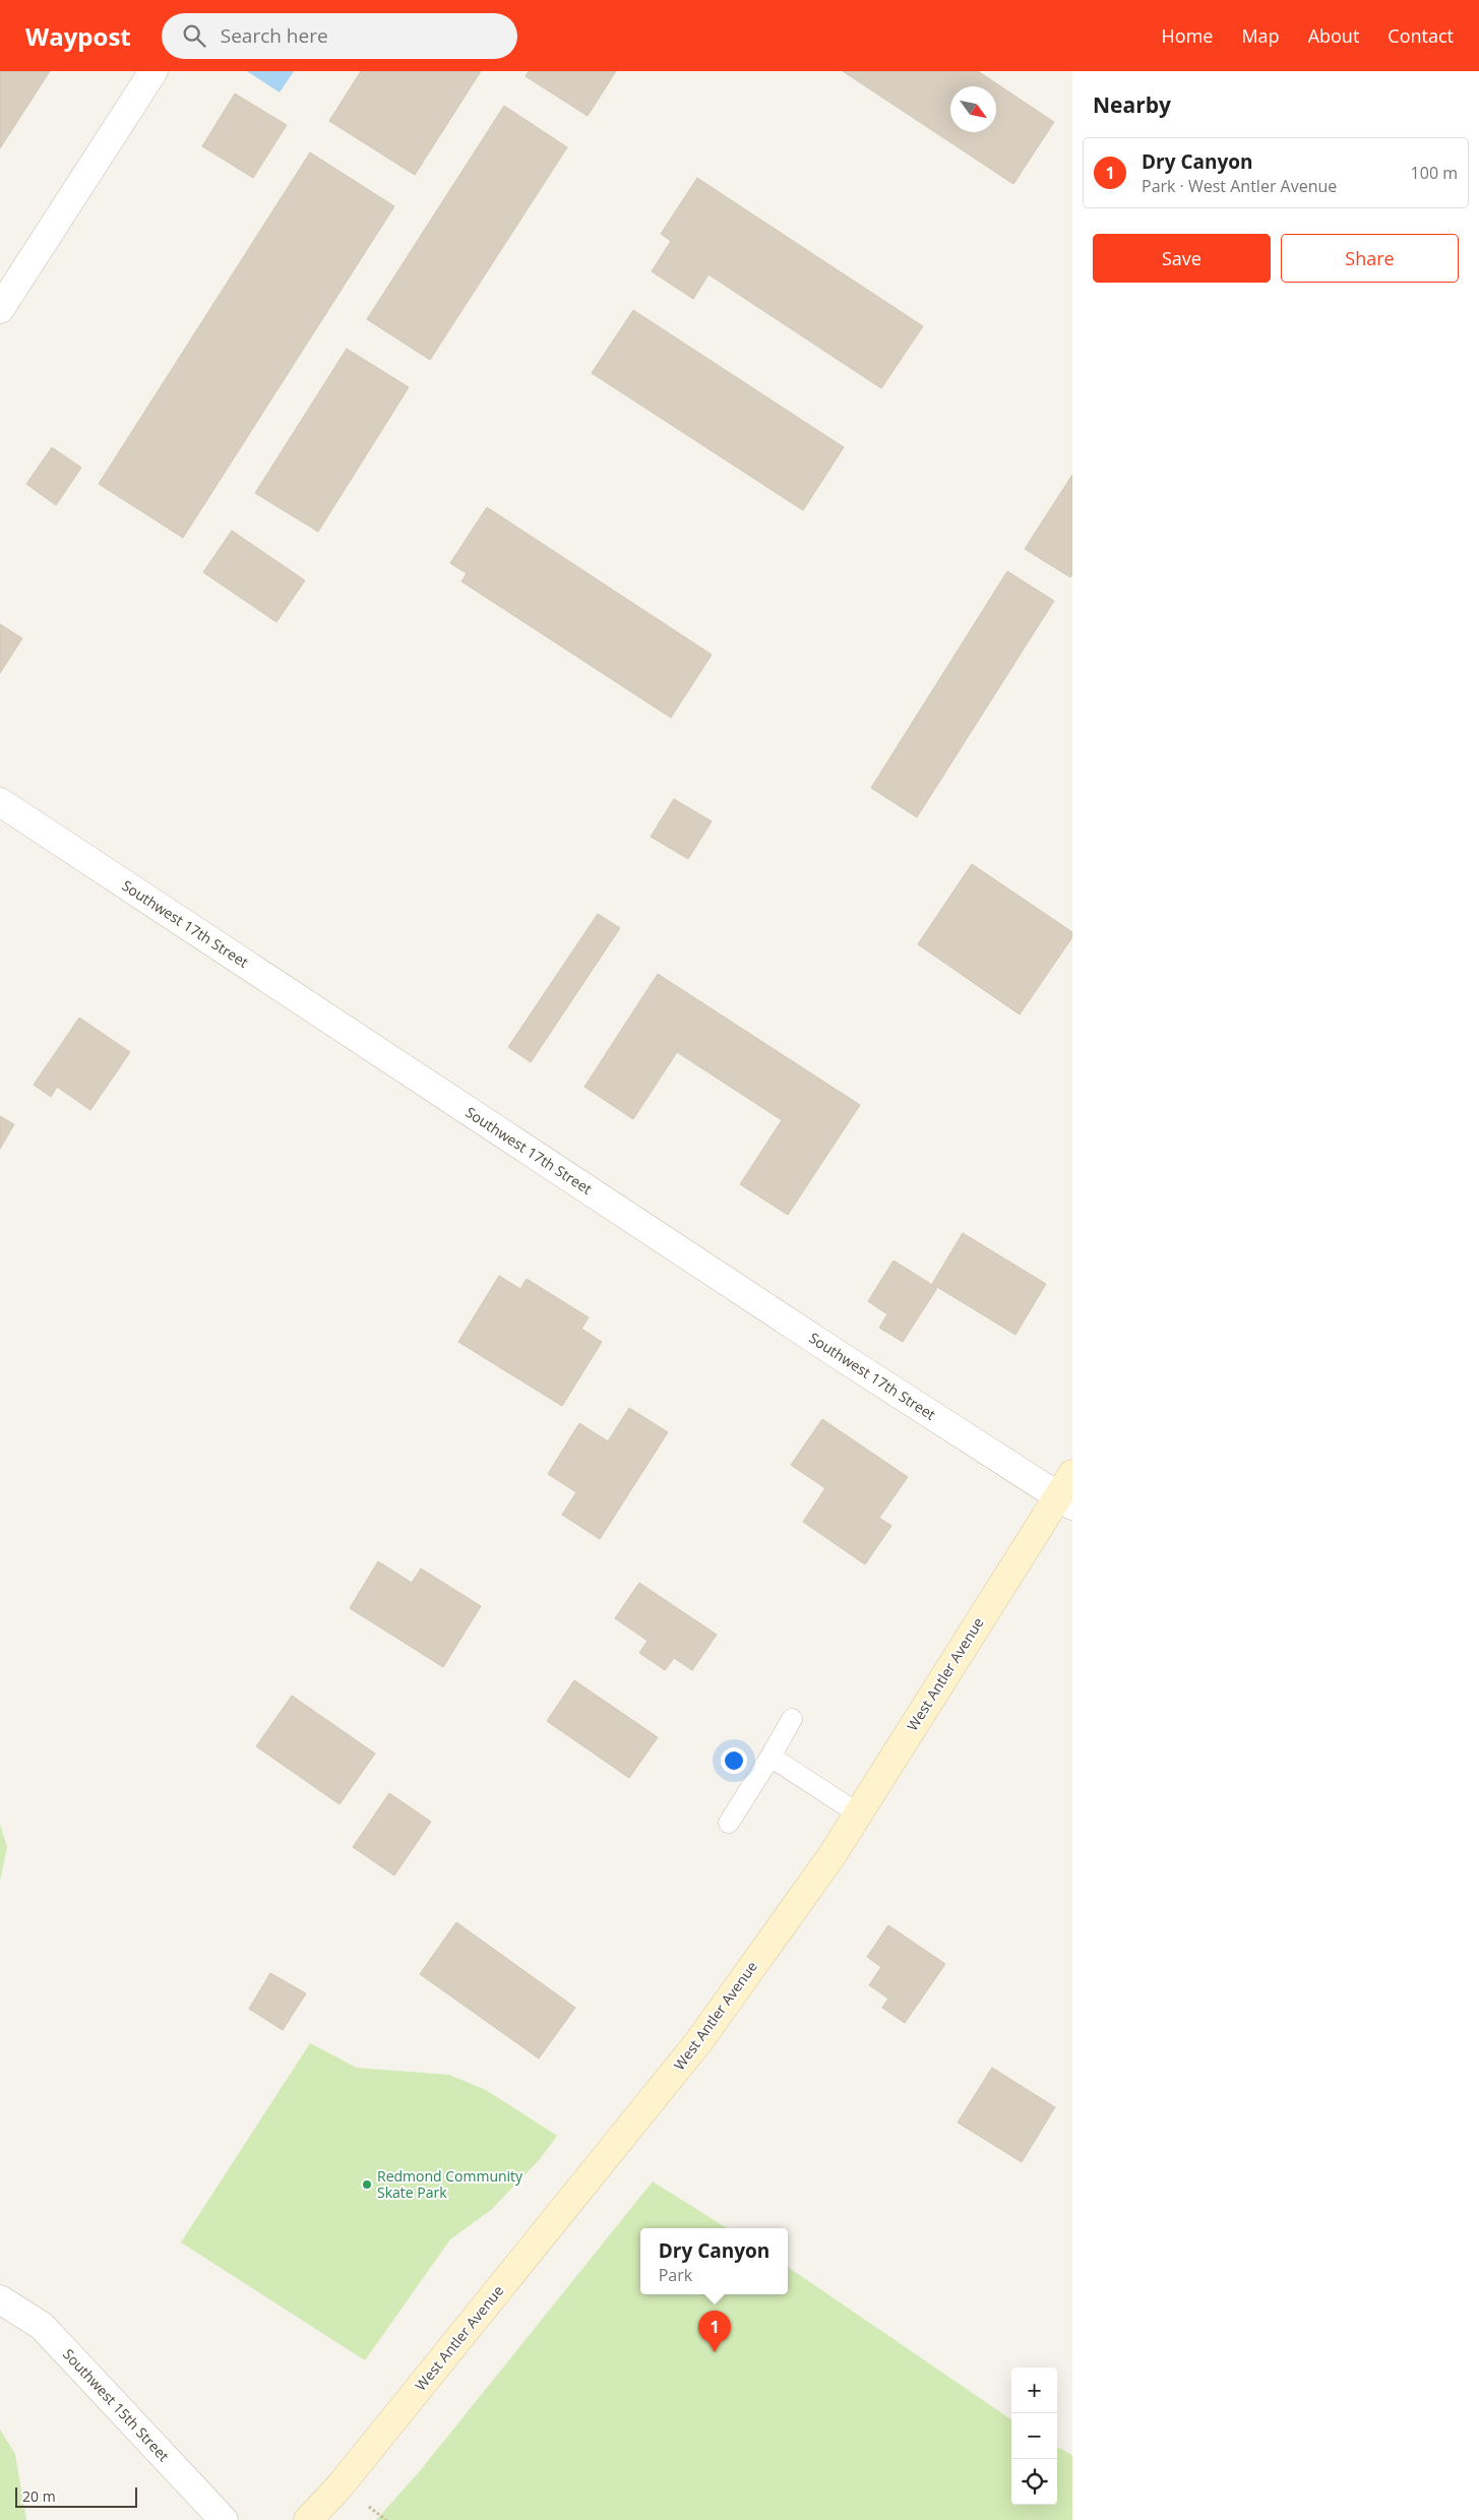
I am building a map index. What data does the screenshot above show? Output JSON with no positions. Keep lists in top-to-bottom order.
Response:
{
  "streets": {
    "street": ["Southwest 17th Street", "West Antler Avenue", "Southwest 15th Street"]
  },
  "crossings": [
    ["Southwest 17th Street", "West Antler Avenue"]
  ],
  "places": ["Redmond Community Skate Park"],
  "scale_bar": "20 m",
  "north": "bottom right",
  "page": {
    "header": "Waypost",
    "search": "Search here",
    "nav": [
      "Home",
      "Map",
      "About",
      "Contact"
    ],
    "heading": "Nearby",
    "list": [
      {
        "mark": "1",
        "name": "Dry Canyon",
        "note": "Park · West Antler Avenue",
        "value": "100 m"
      }
    ],
    "buttons": ["Save", "Share"],
    "popup": ["Dry Canyon", "Park"],
    "pins": "1",
    "map_buttons": ["+", "−"],
    "scale": "20 m"
  }
}
